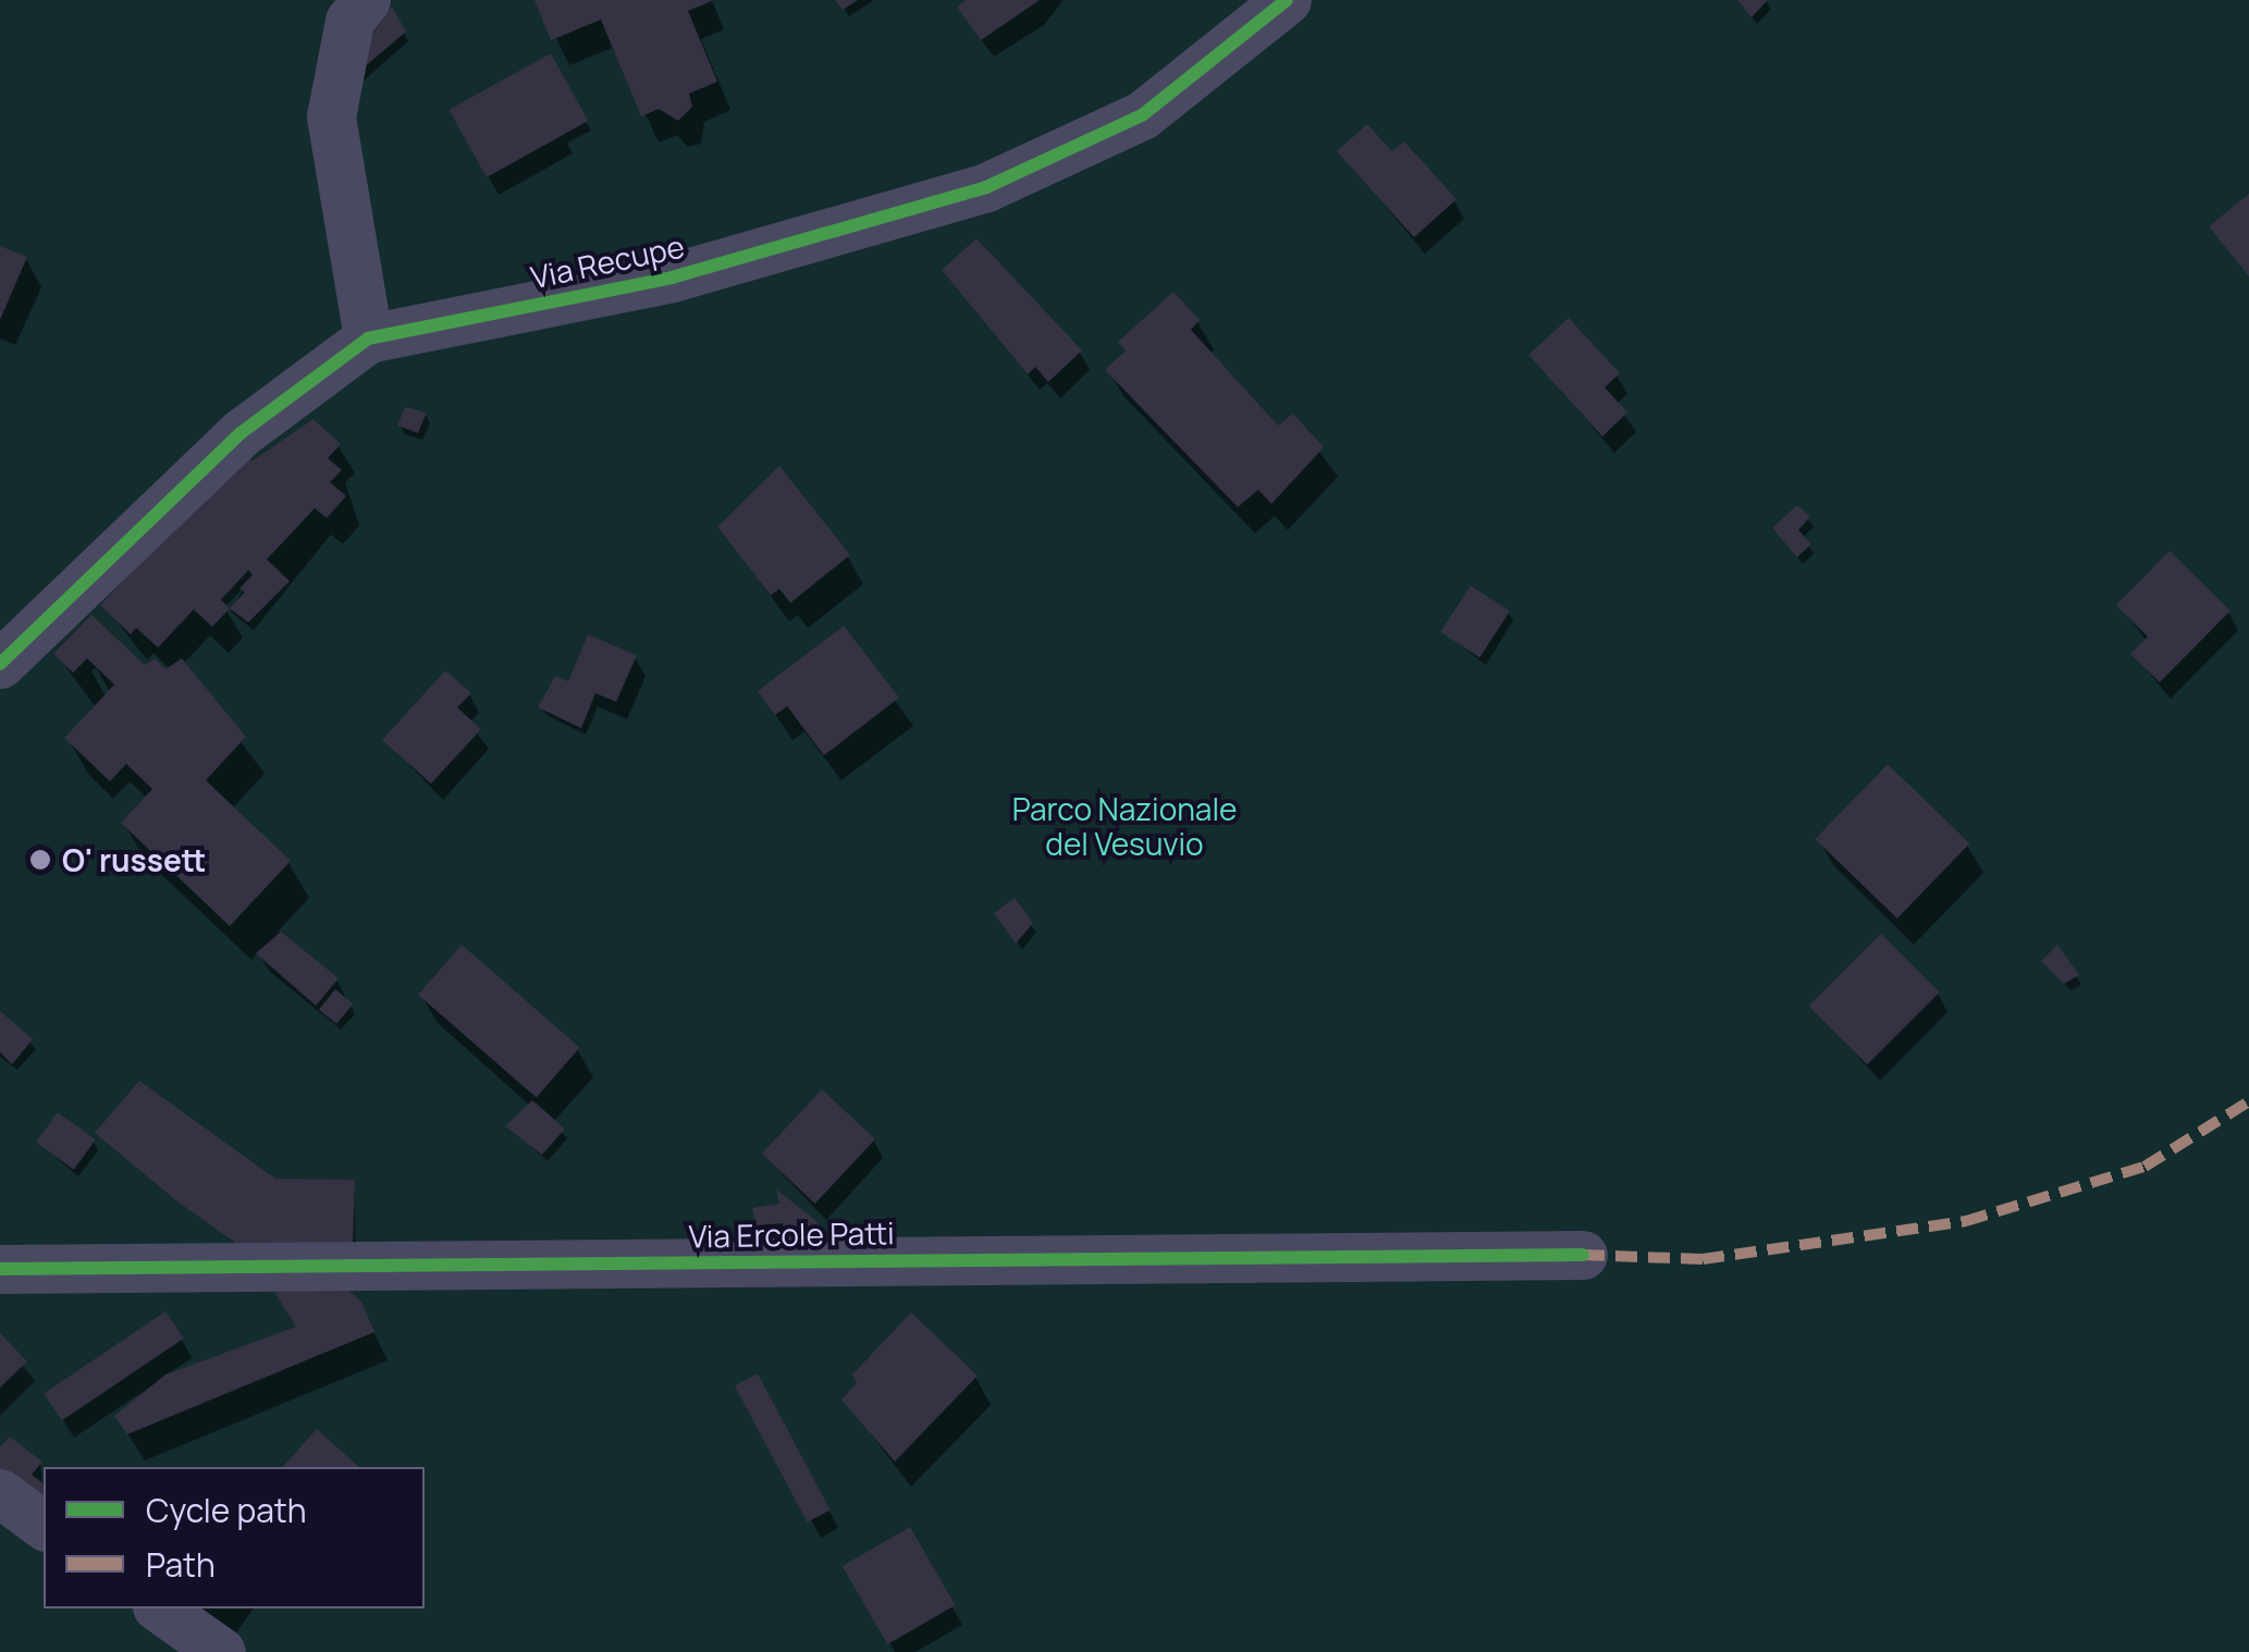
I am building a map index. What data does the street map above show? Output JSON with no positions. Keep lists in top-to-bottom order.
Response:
{
  "streets": {
    "street": ["Via Recupe", "Via Ercole Patti"]
  },
  "parks": ["Parco Nazionale del Vesuvio"],
  "places": ["O' russett"],
  "legend": ["Cycle path", "Path"]
}
